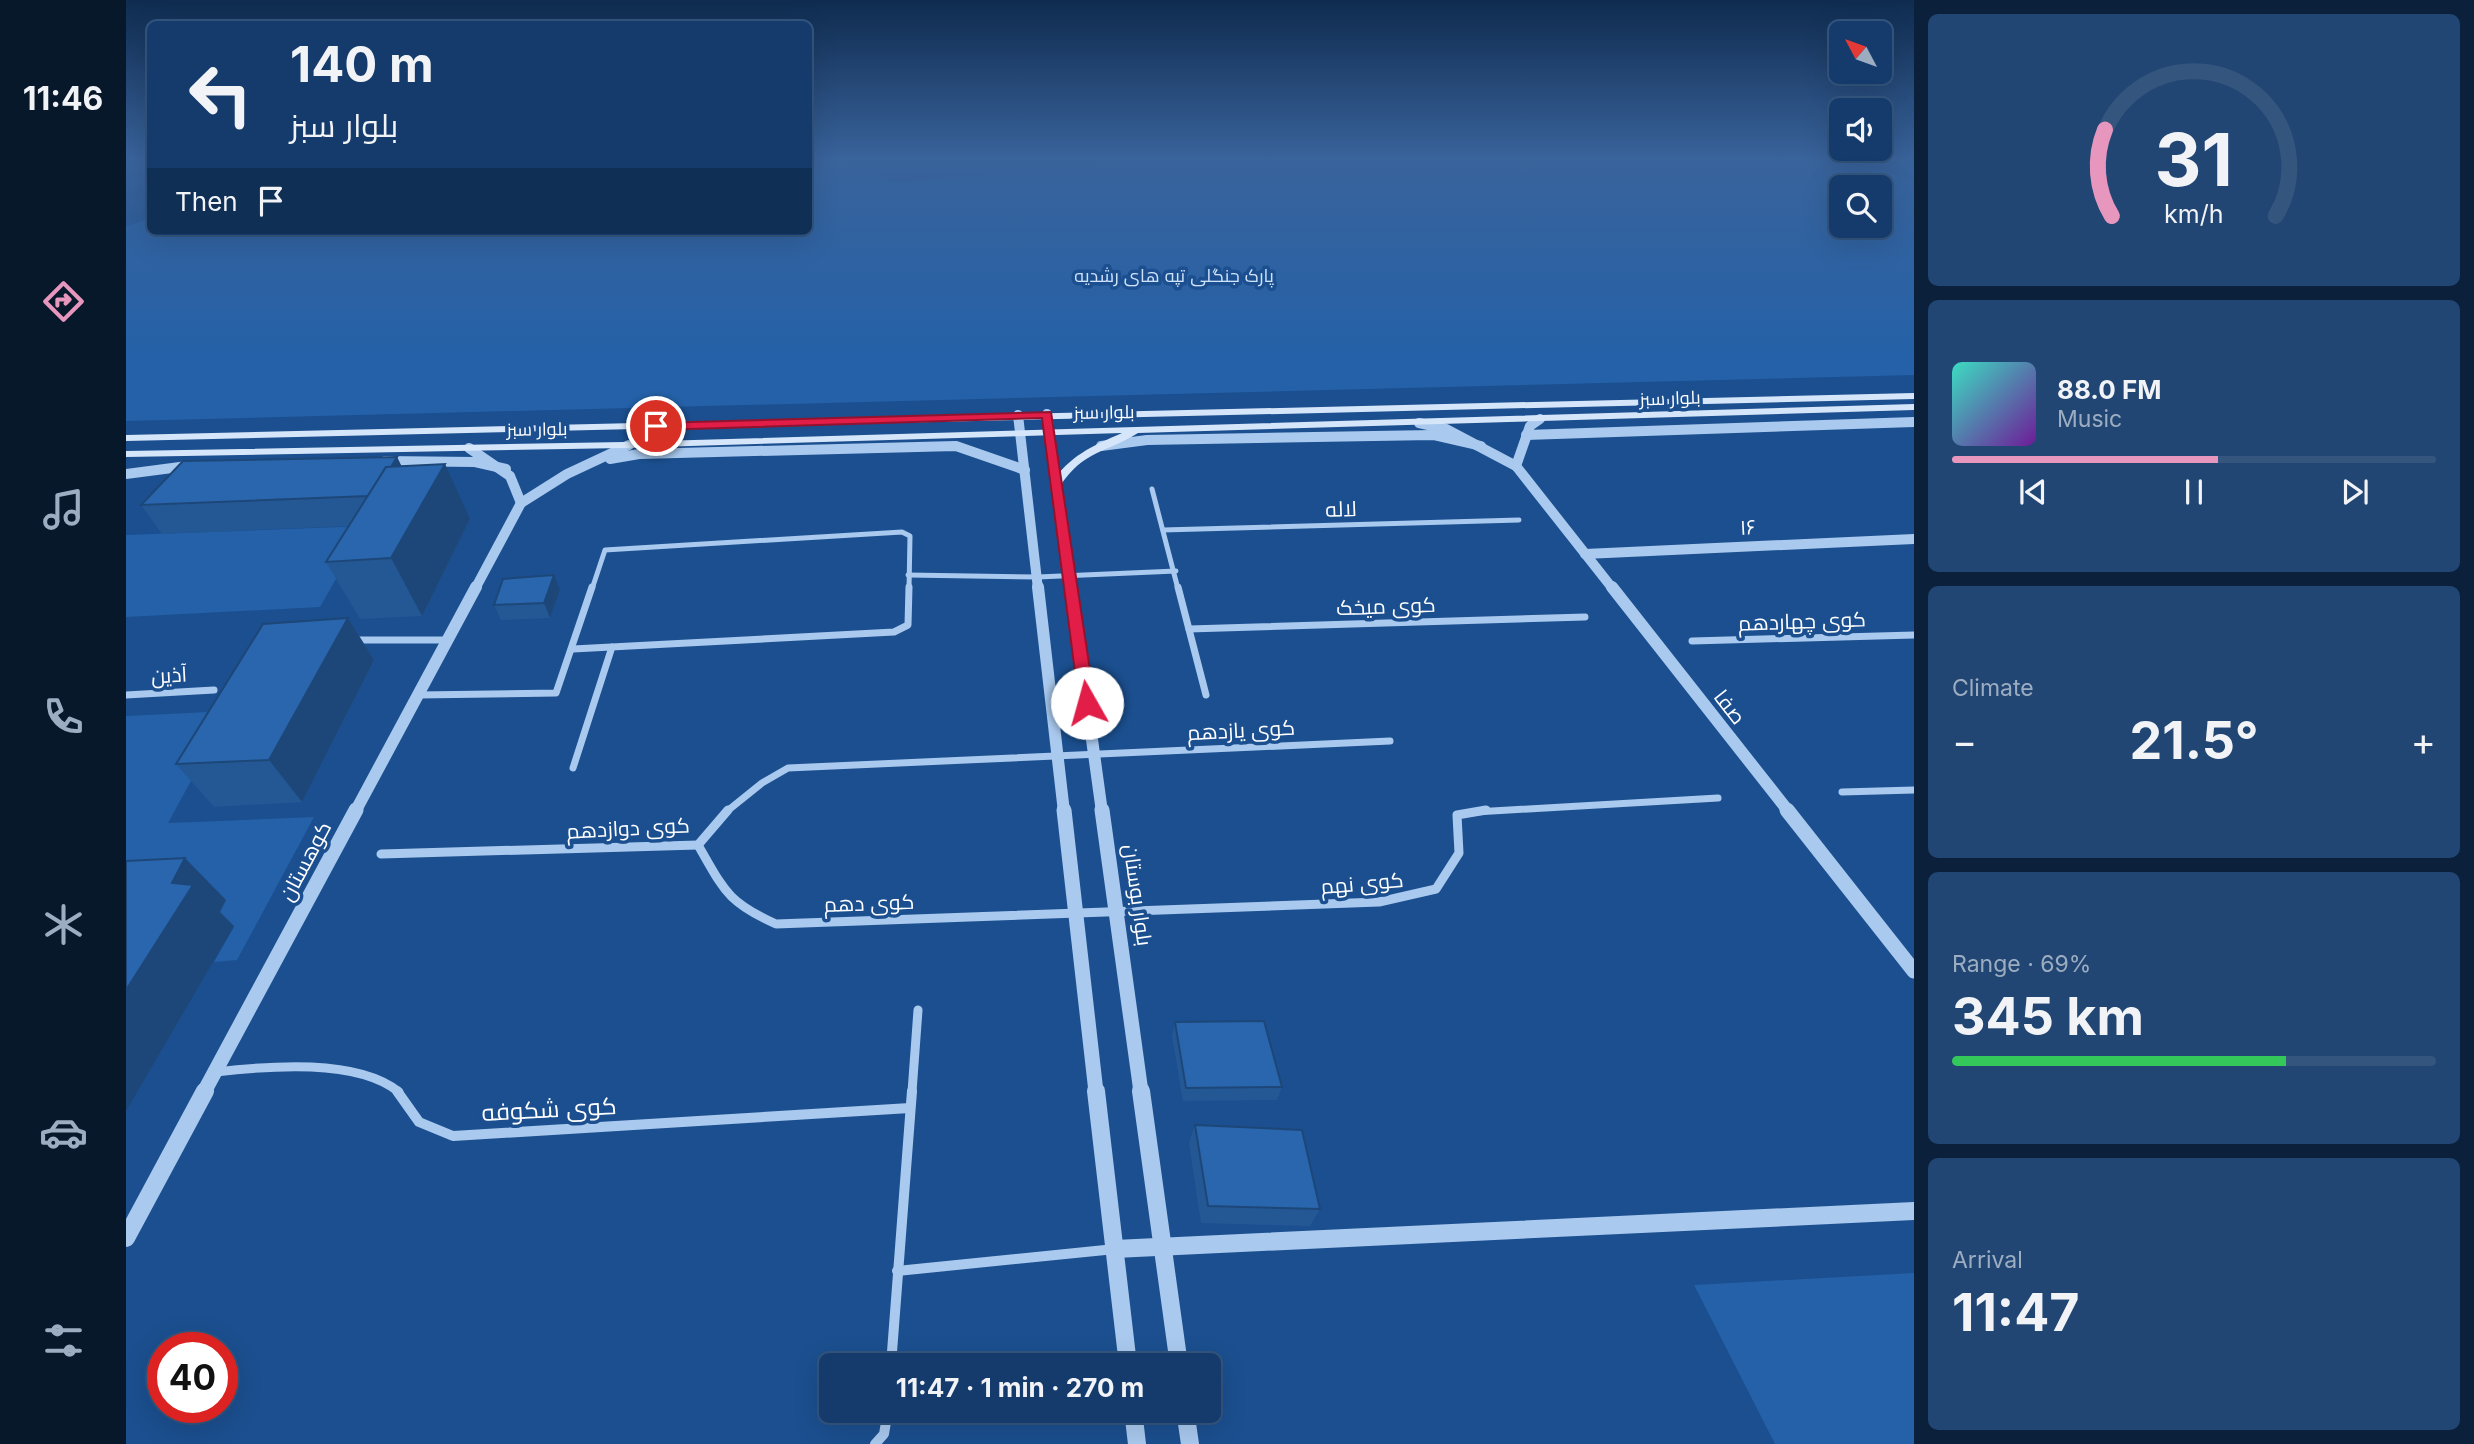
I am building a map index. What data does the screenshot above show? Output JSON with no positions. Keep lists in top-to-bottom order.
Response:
{
  "streets": {
    "main road": ["بلوار سبز"],
    "street": [
      "لاله",
      "۱۶",
      "کوی میخک",
      "کوی چهاردهم",
      "آذین",
      "صفا",
      "کوی یازدهم",
      "کوی دوازدهم",
      "کوهستان",
      "کوی نهم",
      "بلوار بوستان",
      "کوی دهم",
      "کوی شکوفه"
    ]
  },
  "crossings": [
    ["بلوار سبز", "بلوار بوستان"],
    ["۱۶", "صفا"],
    ["کوی یازدهم", "کوی دوازدهم"],
    ["کوی یازدهم", "بلوار بوستان"],
    ["کوی دوازدهم", "کوی دهم"],
    ["کوهستان", "کوی شکوفه"],
    ["کوی نهم", "بلوار بوستان"],
    ["کوی نهم", "کوی دهم"],
    ["بلوار بوستان", "کوی دهم"]
  ],
  "parks": ["پارک جنگلی تپه های رشدیه"],
  "north": "top left",
  "page": {
    "tabs": "11:46",
    "turn": ["140 m", "بلوار سبز"],
    "then": "Then",
    "song": ["88.0 FM", "Music"],
    "tile": [
      "Climate",
      ["Range · 69%", "345 km"],
      ["Arrival", "11:47"]
    ],
    "heat": ["−", "21.5°", "+"],
    "limit": "40",
    "trip": "11:47 · 1 min · 270 m",
    "gauge": ["31", "km/h"]
  }
}
